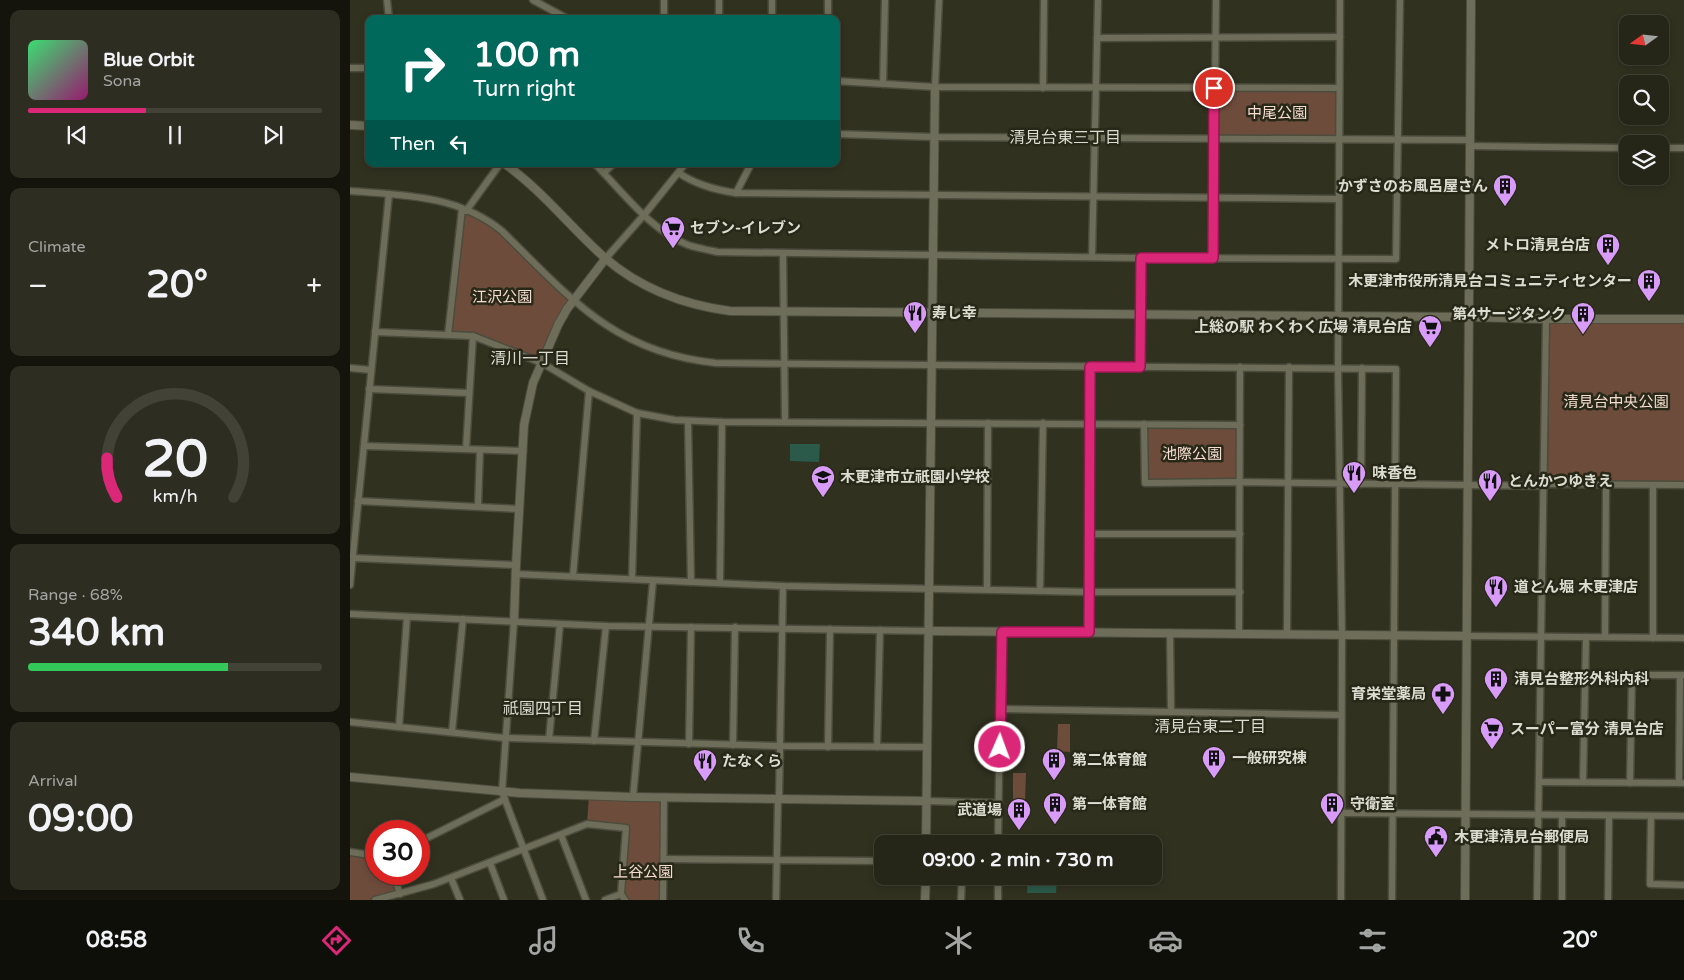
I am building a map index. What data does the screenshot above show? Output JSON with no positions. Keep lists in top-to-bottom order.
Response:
{
  "districts": [
    "清見台東三丁目",
    "清川一丁目",
    "祇園四丁目",
    "清見台東二丁目"
  ],
  "parks": [
    "中尾公園",
    "江沢公園",
    "清見台中央公園",
    "池際公園",
    "上谷公園"
  ],
  "places": {
    "building": [
      "かずさのお風呂屋さん",
      "メトロ清見台店",
      "木更津市役所清見台コミュニティセンター",
      "第4サージタンク",
      "清見台整形外科内科",
      "一般研究棟",
      "第二体育館",
      "第一体育館",
      "守衛室",
      "武道場"
    ],
    "supermarket": ["セブン-イレブン", "上総の駅 わくわく広場 清見台店", "スーパー富分 清見台店"],
    "restaurant": [
      "寿し幸",
      "味香色",
      "とんかつゆきえ",
      "道とん堀 木更津店",
      "たなくら"
    ],
    "school or university": ["木更津市立祇園小学校"],
    "pharmacy": ["育栄堂薬局"],
    "public building": ["木更津清見台郵便局"]
  },
  "north": "left",
  "page": {
    "turn": ["100 m", "Turn right"],
    "song": ["Blue Orbit", "Sona"],
    "then": "Then",
    "tile": [
      "Climate",
      ["Range · 68%", "340 km"],
      ["Arrival", "09:00"]
    ],
    "heat": ["−", "20°", "+"],
    "limit": "30",
    "trip": "09:00 · 2 min · 730 m",
    "tabs": ["08:58", "20°"],
    "gauge": ["20", "km/h"]
  }
}
